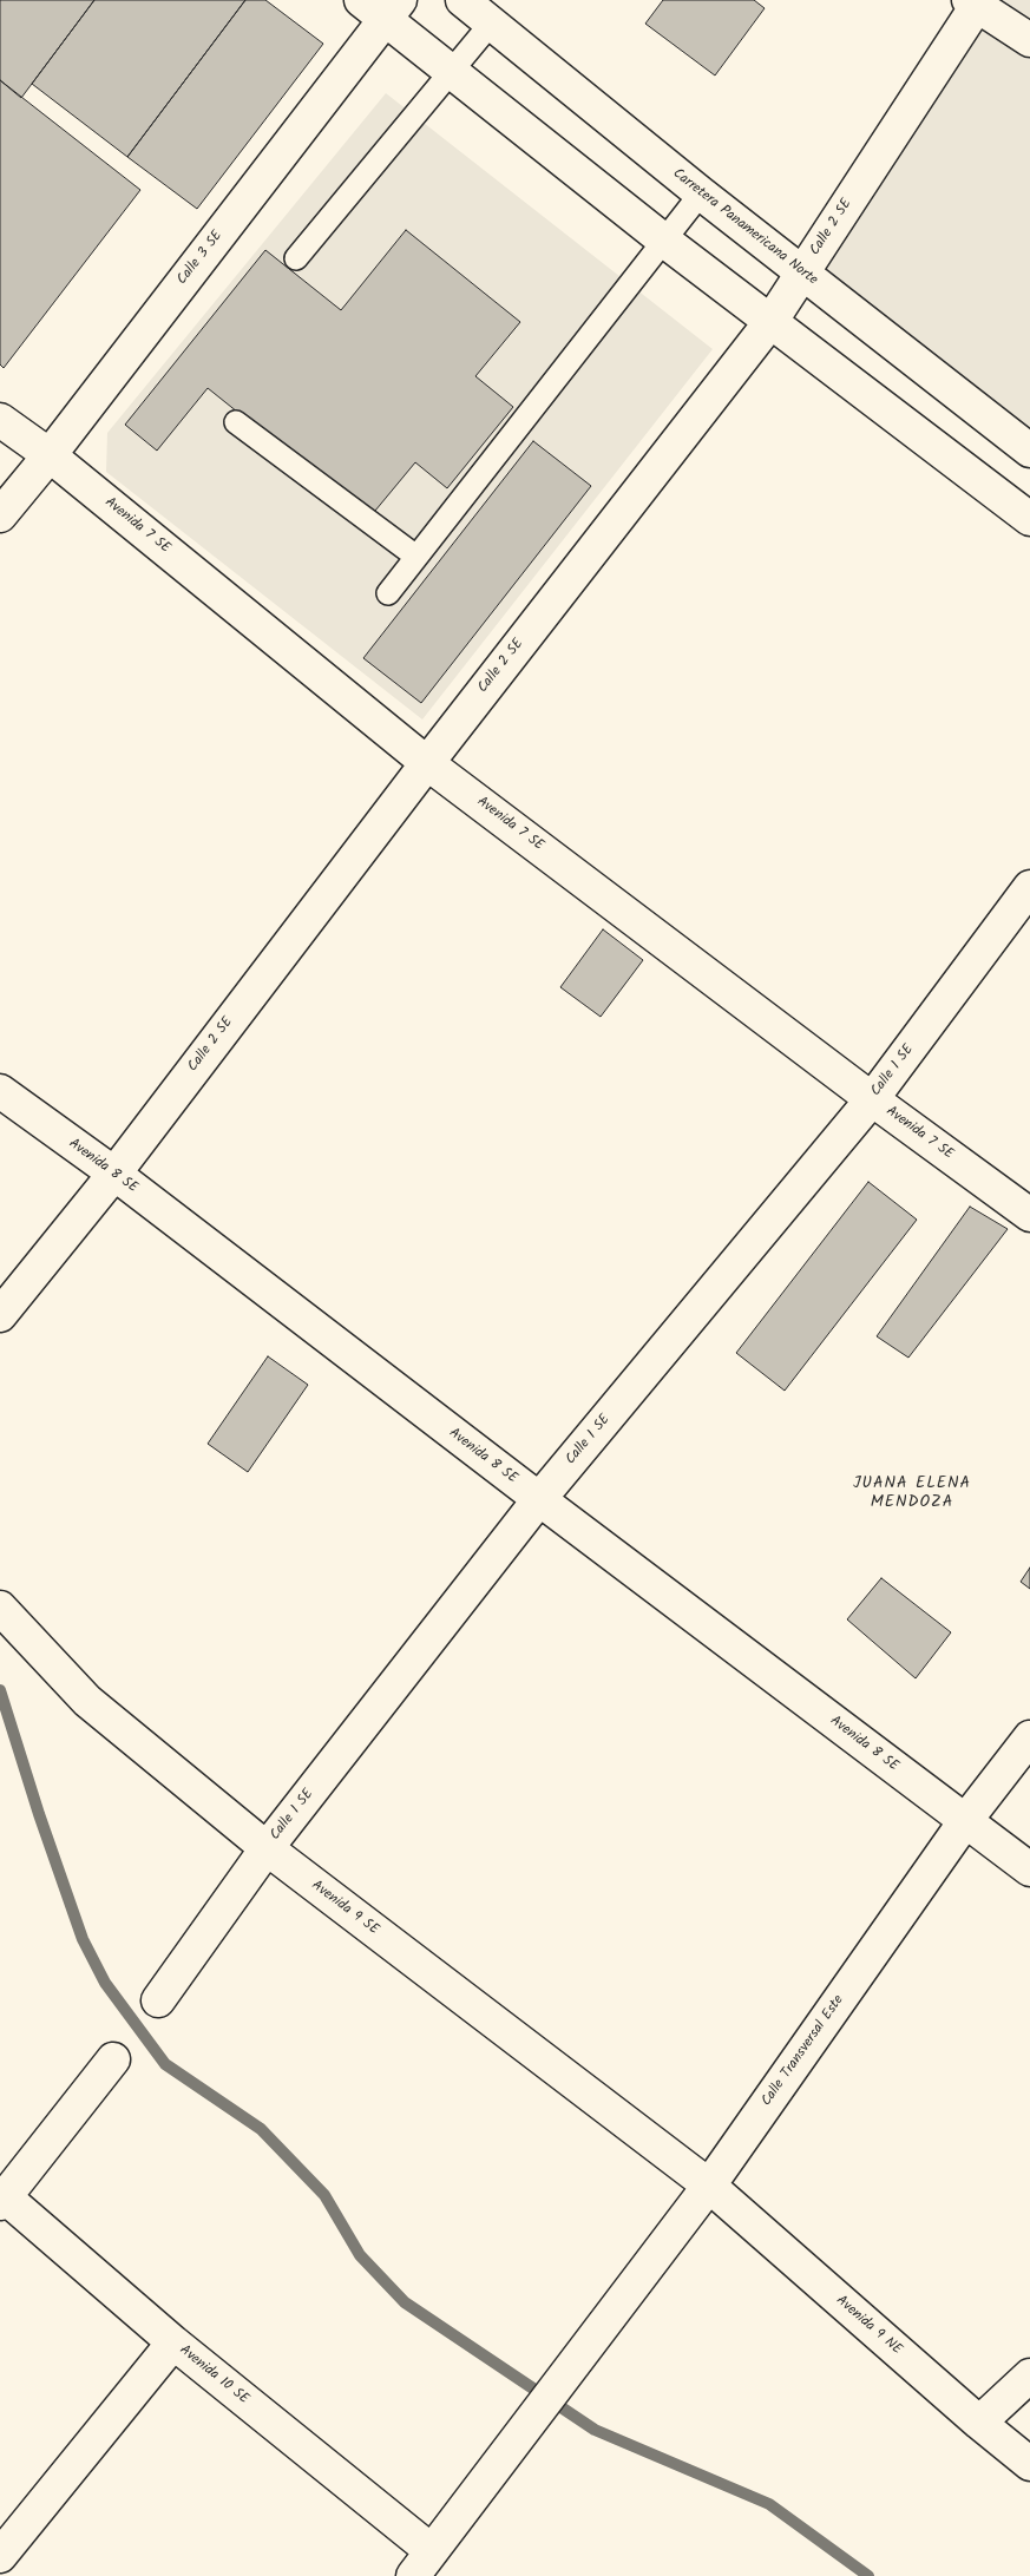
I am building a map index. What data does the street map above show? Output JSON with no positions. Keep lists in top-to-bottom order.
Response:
{
  "streets": {
    "main road": [
      "Carretera Panamericana Norte",
      "Calle 2 SE",
      "Calle 3 SE",
      "Avenida 7 SE",
      "Calle 1 SE",
      "Avenida 8 SE",
      "Avenida 9 SE",
      "Calle Transversal Este",
      "Avenida 9 NE",
      "Avenida 10 SE"
    ]
  },
  "crossings": [
    ["Carretera Panamericana Norte", "Calle 2 SE"],
    ["Calle 2 SE", "Avenida 7 SE"],
    ["Calle 2 SE", "Avenida 8 SE"],
    ["Calle 3 SE", "Avenida 7 SE"],
    ["Avenida 7 SE", "Calle 1 SE"],
    ["Calle 1 SE", "Avenida 8 SE"],
    ["Calle 1 SE", "Avenida 9 SE"],
    ["Avenida 8 SE", "Calle Transversal Este"],
    ["Avenida 9 SE", "Calle Transversal Este"],
    ["Avenida 9 SE", "Avenida 9 NE"],
    ["Calle Transversal Este", "Avenida 9 NE"],
    ["Calle Transversal Este", "Avenida 10 SE"]
  ],
  "districts": ["JUANA ELENA MENDOZA"]
}
